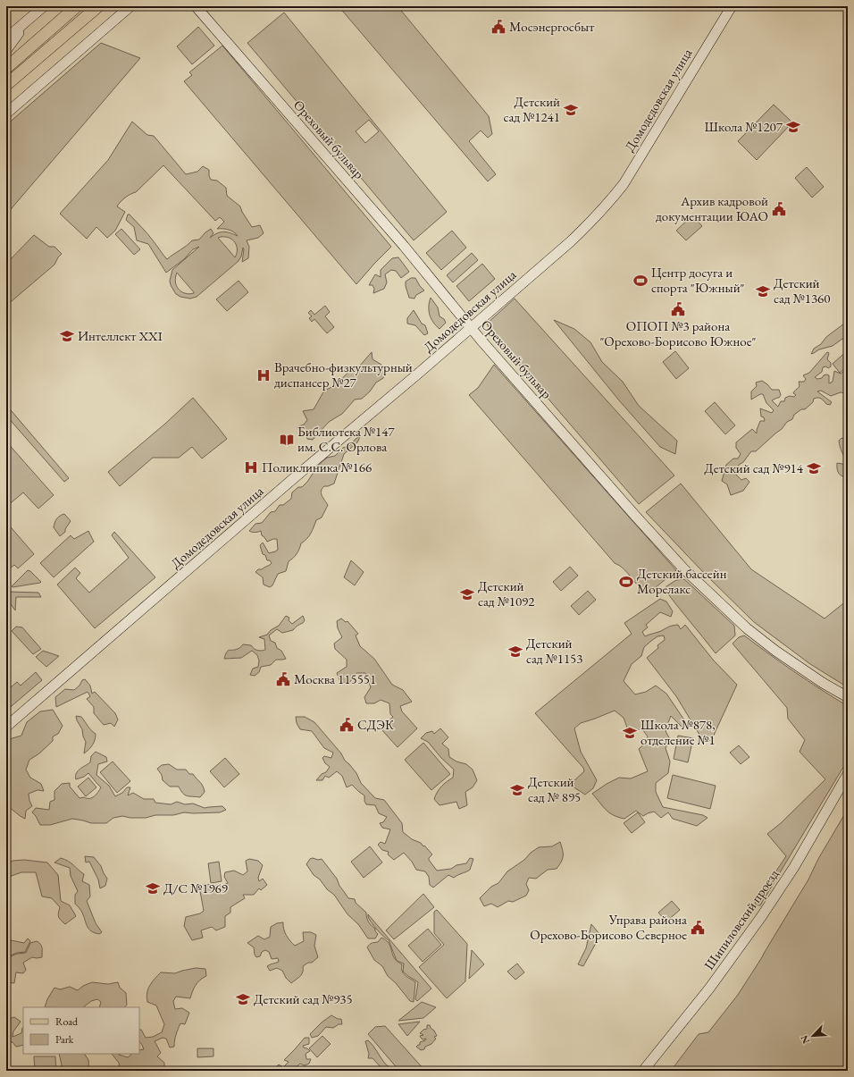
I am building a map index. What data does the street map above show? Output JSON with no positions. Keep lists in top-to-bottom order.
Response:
{
  "streets": {
    "main road": ["Домодедовская улица", "Ореховый бульвар", "Шипиловский проезд"]
  },
  "crossings": [
    ["Домодедовская улица", "Ореховый бульвар"]
  ],
  "places": {
    "public building": [
      "Мосэнергосбыт",
      "Архив кадровой документации ЮАО",
      "ОПОП №3 района \"Орехово-Борисово Южное\"",
      "Москва 115551",
      "СДЭК",
      "Управа района Орехово-Борисово Северное"
    ],
    "school or university": [
      "Детский сад №1241",
      "Школа №1207",
      "Детский сад №1360",
      "Интеллект XXI",
      "Детский сад №914",
      "Детский сад №1092",
      "Детский сад №1153",
      "Школа №878, отделение №1",
      "Детский сад № 895",
      "Д/C №1969",
      "Детский сад №935"
    ],
    "sports": ["Центр досуга и спорта \"Южный\"", "Детский бассейн Морелакс"],
    "hospital": ["Врачебно-физкультурный диспансер №27", "Поликлиника №166"],
    "library": ["Библиотека №147 им. С.С. Орлова"]
  },
  "legend": ["Road", "Park"],
  "north": "bottom left"
}
